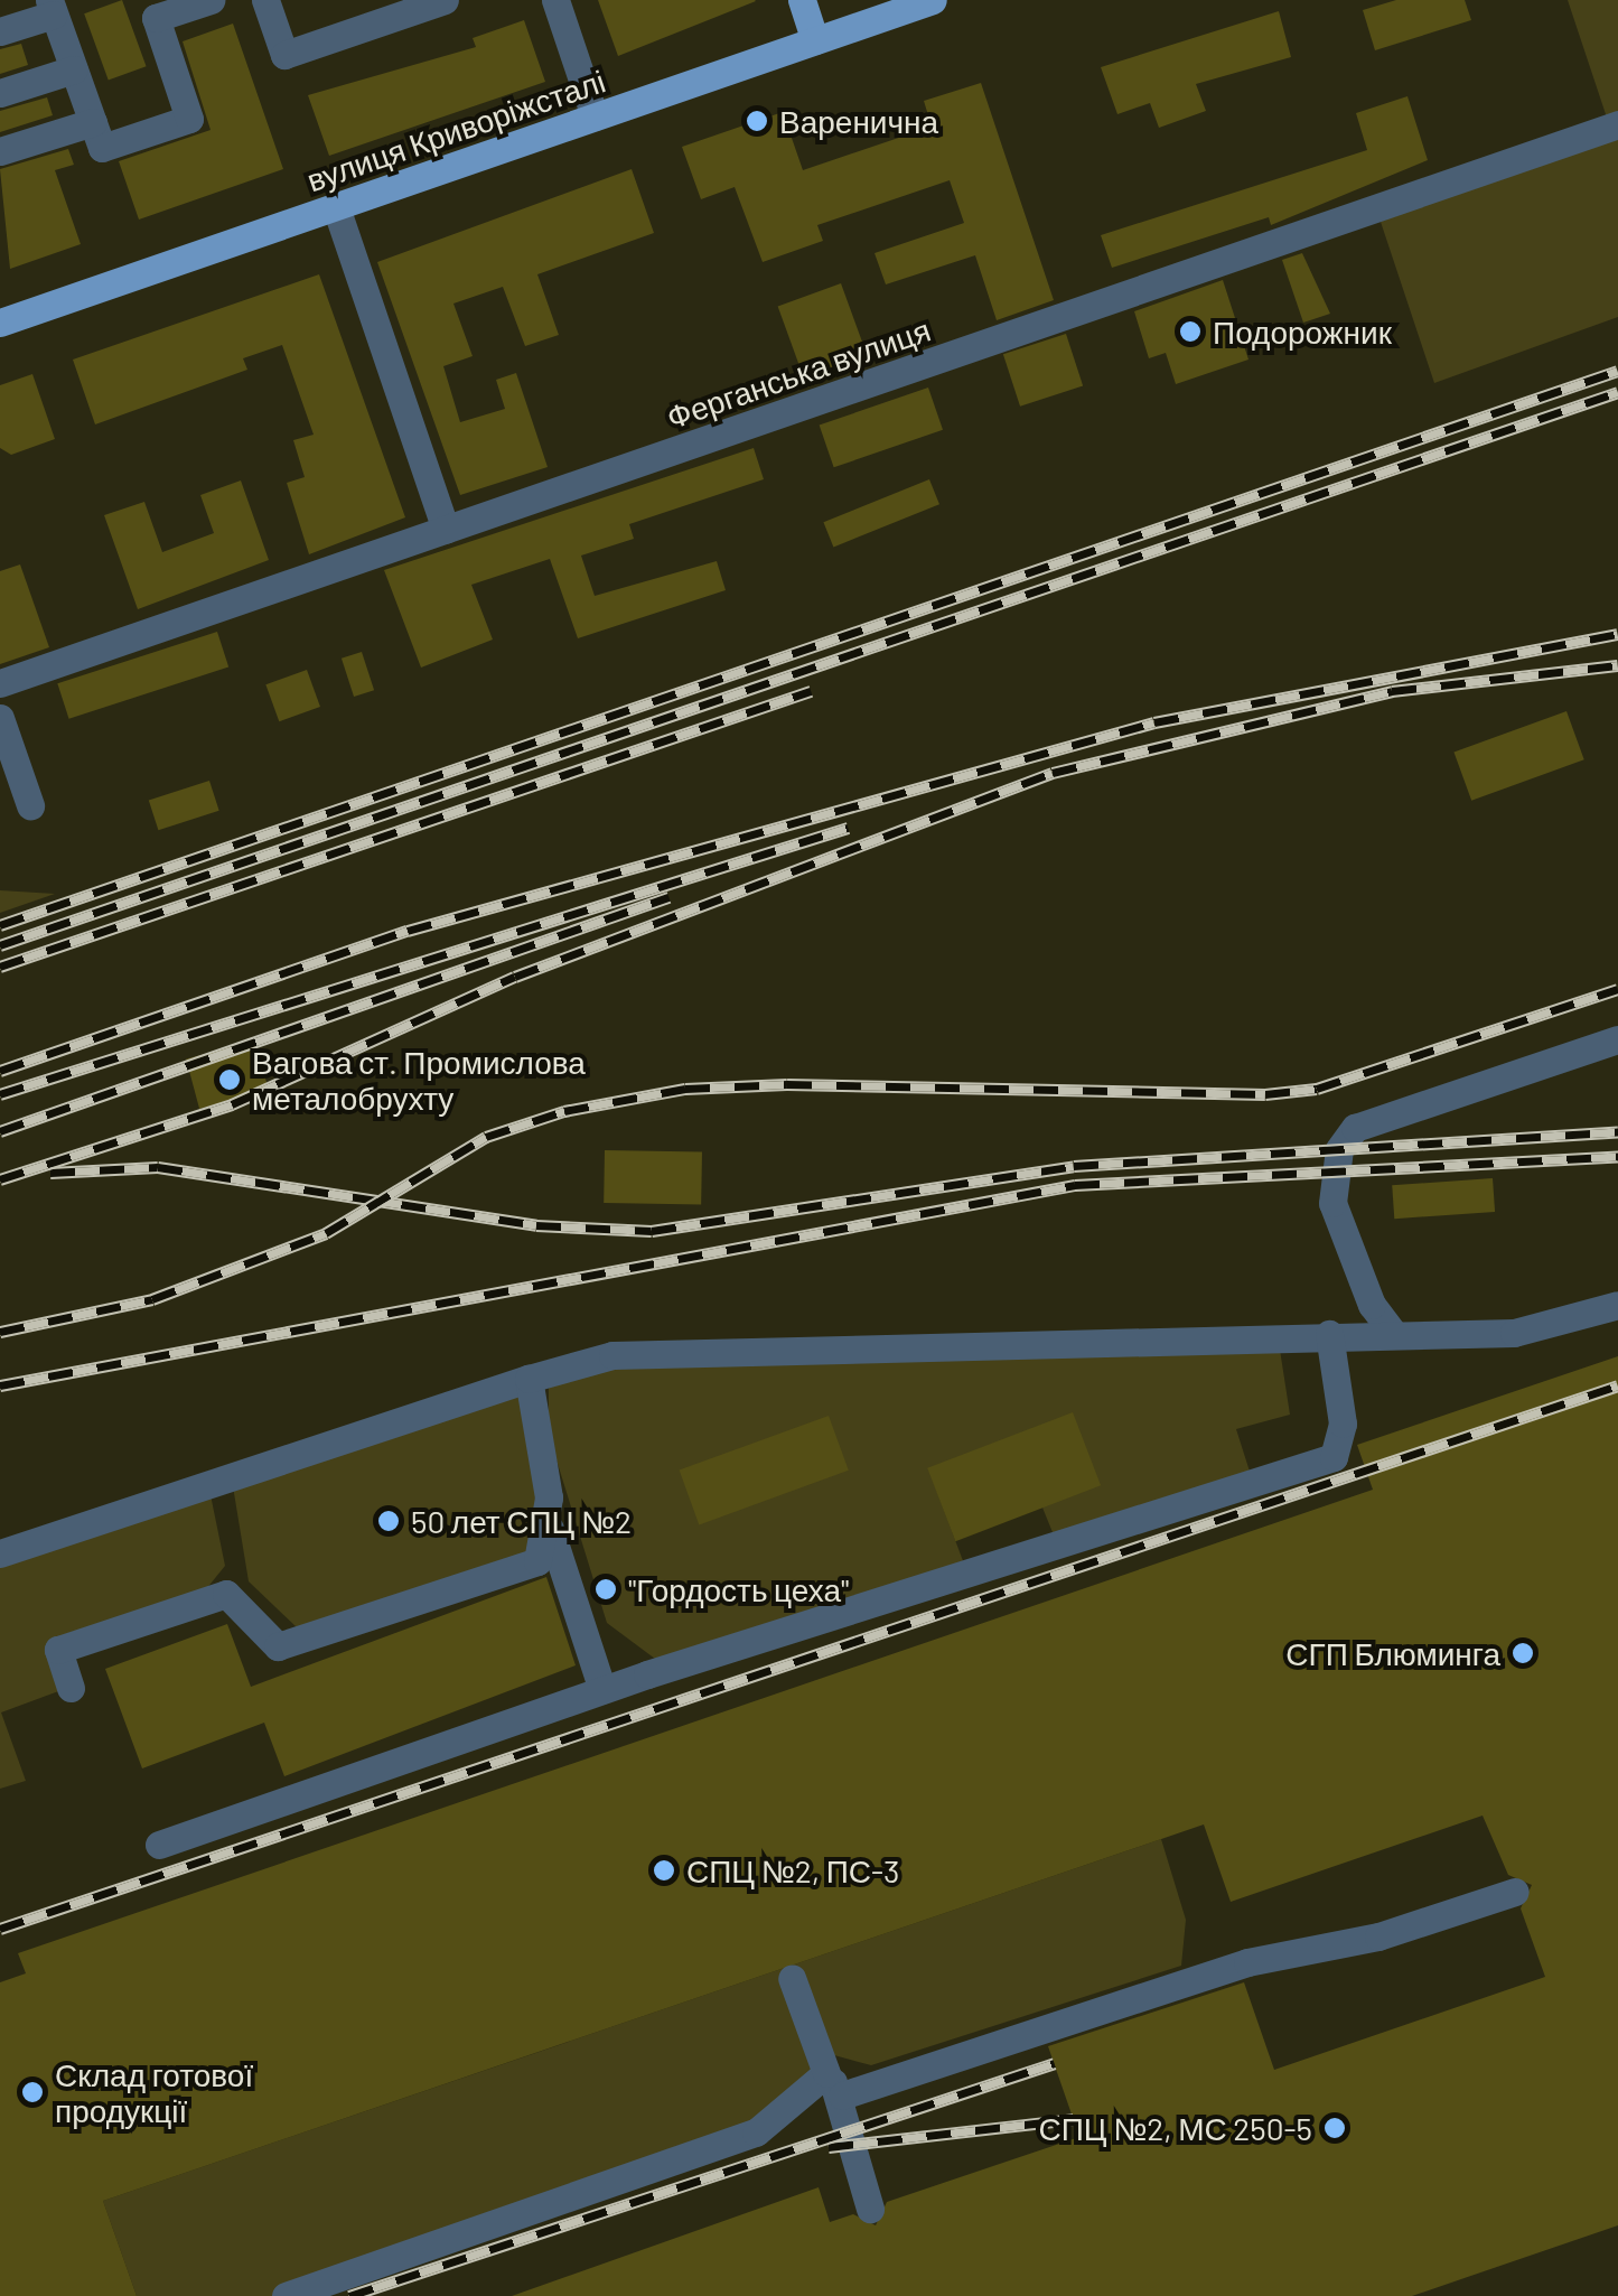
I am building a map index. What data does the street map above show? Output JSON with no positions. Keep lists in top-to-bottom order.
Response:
{
  "streets": {
    "main road": ["вулиця Криворіжсталі"],
    "street": ["Ферганська вулиця"]
  },
  "places": [
    "Варенична",
    "Подорожник",
    "Вагова ст. Промислова металобрухту",
    "50 лет СПЦ №2",
    "\"Гордость цеха\"",
    "СГП Блюминга",
    "СПЦ №2, ПС-3",
    "Склад готової продукції",
    "СПЦ №2, МС 250-5"
  ]
}
